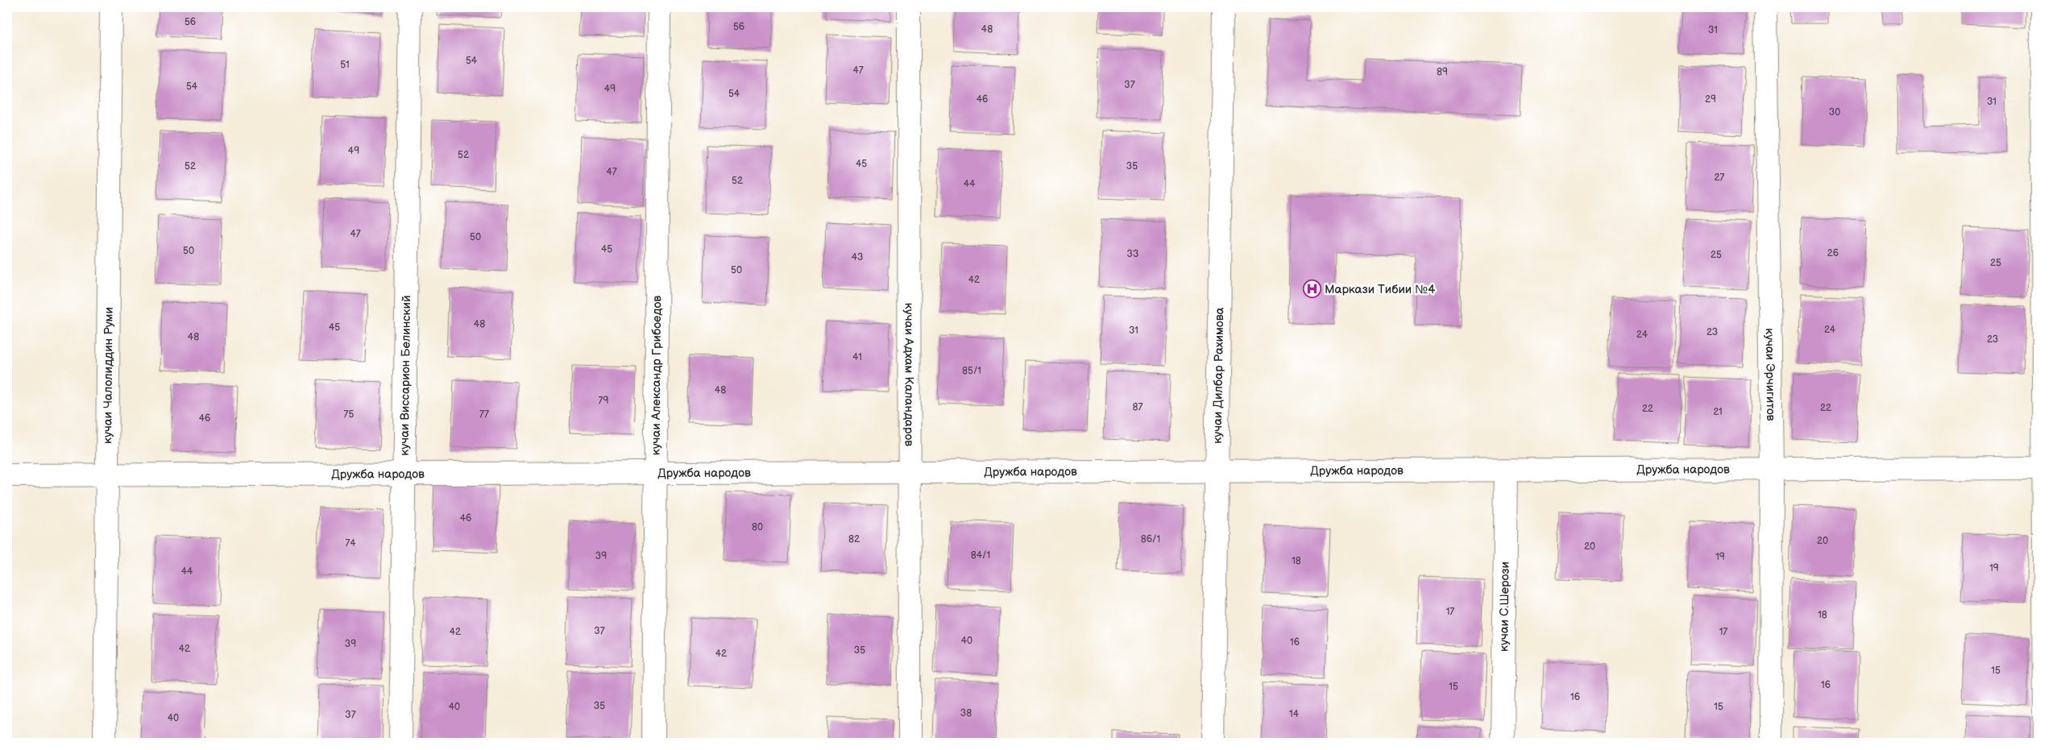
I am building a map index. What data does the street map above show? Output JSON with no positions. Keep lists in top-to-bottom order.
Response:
{
  "streets": {
    "street": [
      "кучаи Александр Грибоедов",
      "кучаи Эрчигитов",
      "кучаи Чалолиддин Руми",
      "кучаи Виссарион Белинский",
      "кучаи Адхам Каландаров",
      "кучаи Дилбар Рахимова",
      "Дружба народов",
      "кучаи С.Шерози"
    ]
  },
  "crossings": [
    ["кучаи Александр Грибоедов", "Дружба народов"],
    ["кучаи Эрчигитов", "Дружба народов"],
    ["кучаи Чалолиддин Руми", "Дружба народов"],
    ["кучаи Виссарион Белинский", "Дружба народов"],
    ["кучаи Адхам Каландаров", "Дружба народов"],
    ["кучаи Дилбар Рахимова", "Дружба народов"],
    ["Дружба народов", "кучаи С.Шерози"]
  ],
  "places": {
    "hospital": ["Маркази Тибии №4"]
  },
  "house_numbers": [
    "56",
    "56",
    "48",
    "31",
    "54",
    "51",
    "47",
    "89",
    "37",
    "54",
    "49",
    "54",
    "46",
    "29",
    "31",
    "30",
    "49",
    "52",
    "45",
    "52",
    "35",
    "47",
    "27",
    "52",
    "44",
    "47",
    "50",
    "45",
    "50",
    "26",
    "33",
    "25",
    "43",
    "25",
    "50",
    "42",
    "48",
    "45",
    "24",
    "31",
    "23",
    "24",
    "48",
    "23",
    "41",
    "85/1",
    "48",
    "79",
    "87",
    "22",
    "22",
    "21",
    "75",
    "77",
    "46",
    "46",
    "80",
    "82",
    "86/1",
    "20",
    "74",
    "20",
    "84/1",
    "39",
    "19",
    "18",
    "19",
    "44",
    "17",
    "18",
    "37",
    "42",
    "17",
    "40",
    "16",
    "39",
    "42",
    "35",
    "42",
    "15",
    "16",
    "15",
    "16",
    "35",
    "40",
    "15",
    "38",
    "14",
    "37",
    "40"
  ]
}
